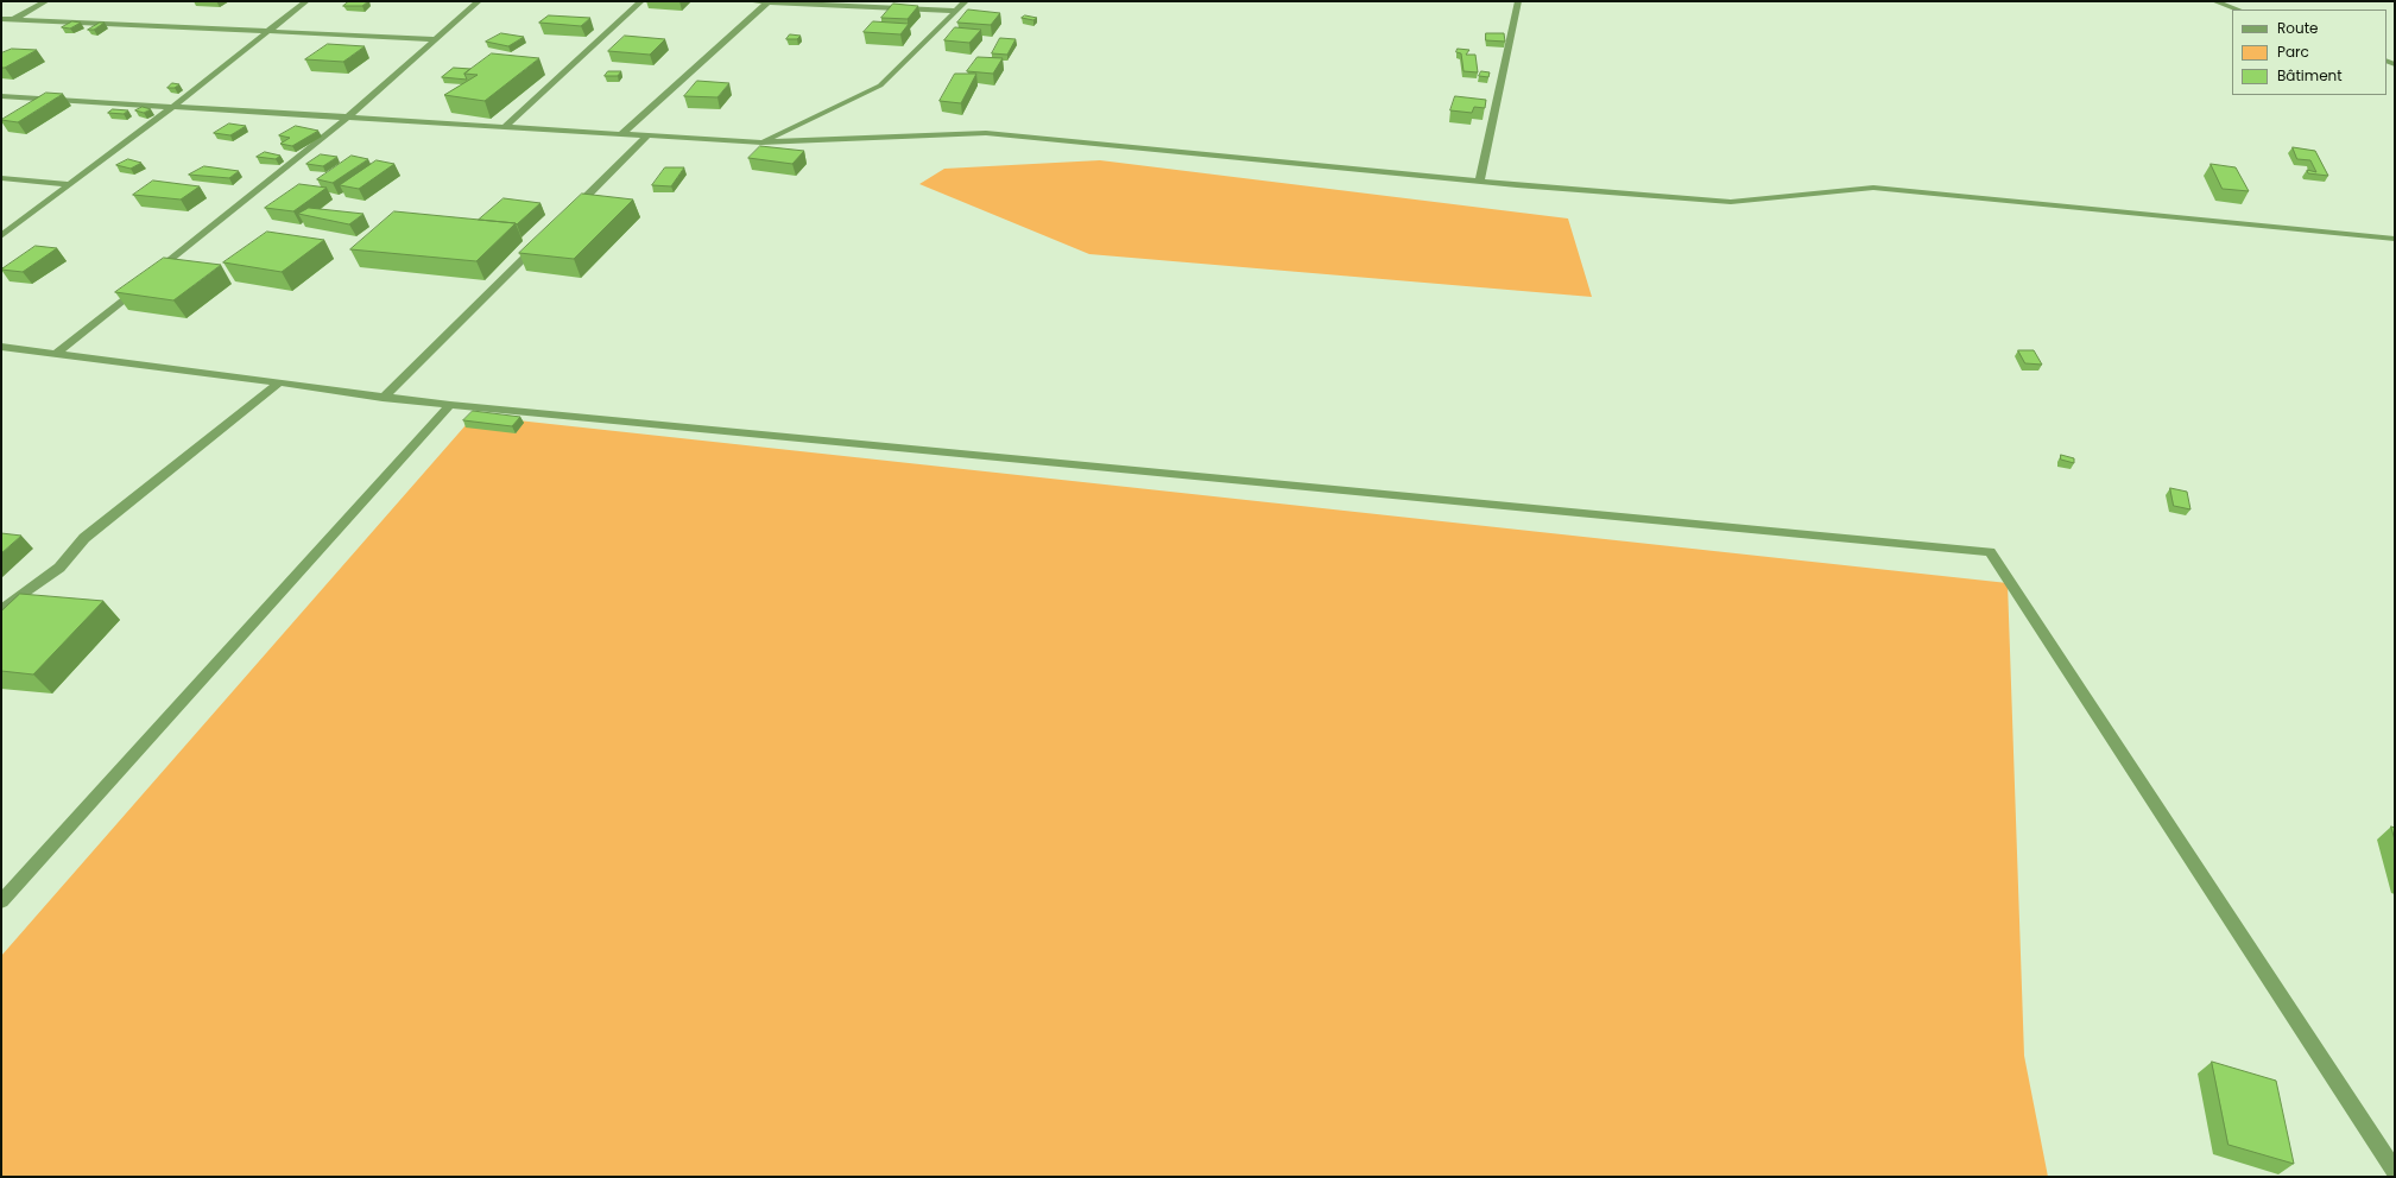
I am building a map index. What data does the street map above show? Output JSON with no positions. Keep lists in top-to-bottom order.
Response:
{
  "legend": ["Route", "Parc", "Bâtiment"]
}
